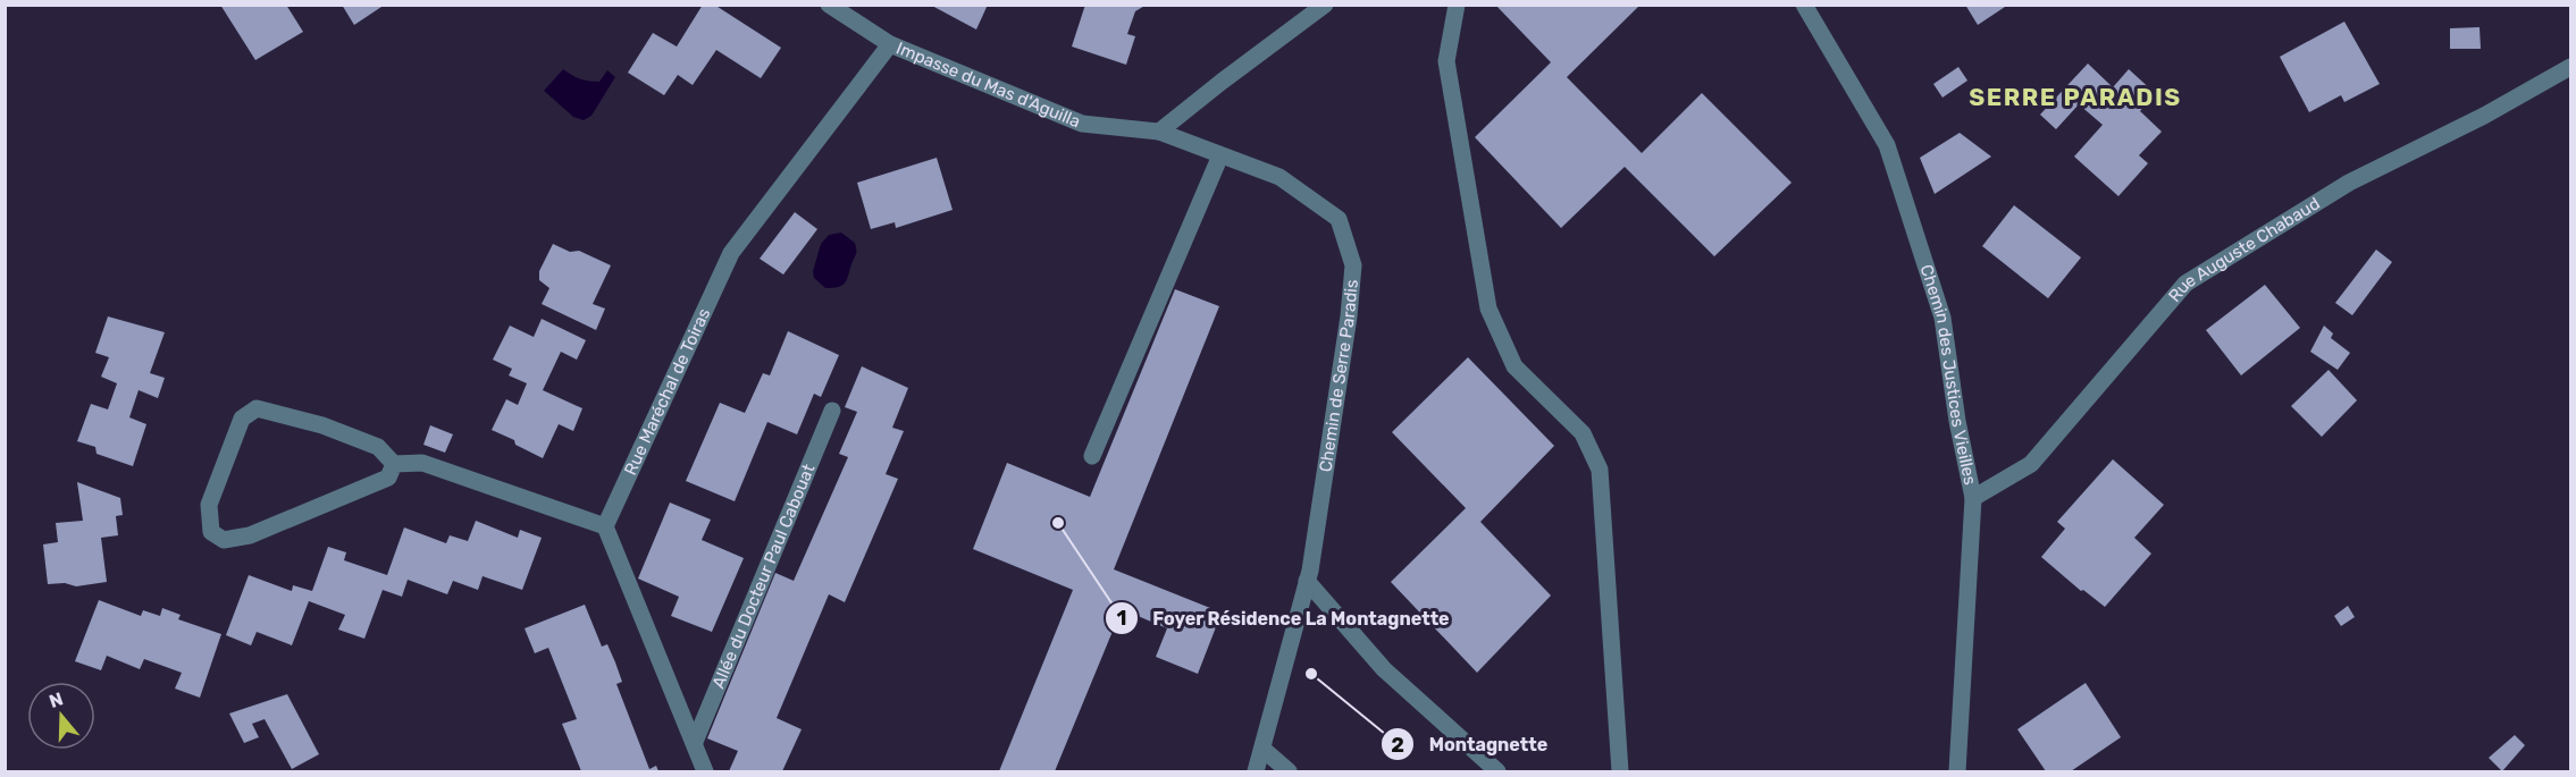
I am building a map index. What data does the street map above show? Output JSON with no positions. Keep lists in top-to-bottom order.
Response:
{
  "streets": {
    "street": [
      "Impasse du Mas d'Aguilla",
      "Rue Auguste Chabaud",
      "Chemin des Justices Vieilles",
      "Chemin de Serre Paradis",
      "Rue Maréchal de Toiras",
      "Allée du Docteur Paul Cabouat"
    ]
  },
  "crossings": [
    ["Impasse du Mas d'Aguilla", "Chemin de Serre Paradis"],
    ["Impasse du Mas d'Aguilla", "Rue Maréchal de Toiras"],
    ["Rue Auguste Chabaud", "Chemin des Justices Vieilles"]
  ],
  "districts": ["SERRE PARADIS"],
  "places": ["Foyer Résidence La Montagnette", "Montagnette"],
  "north": "top"
}
